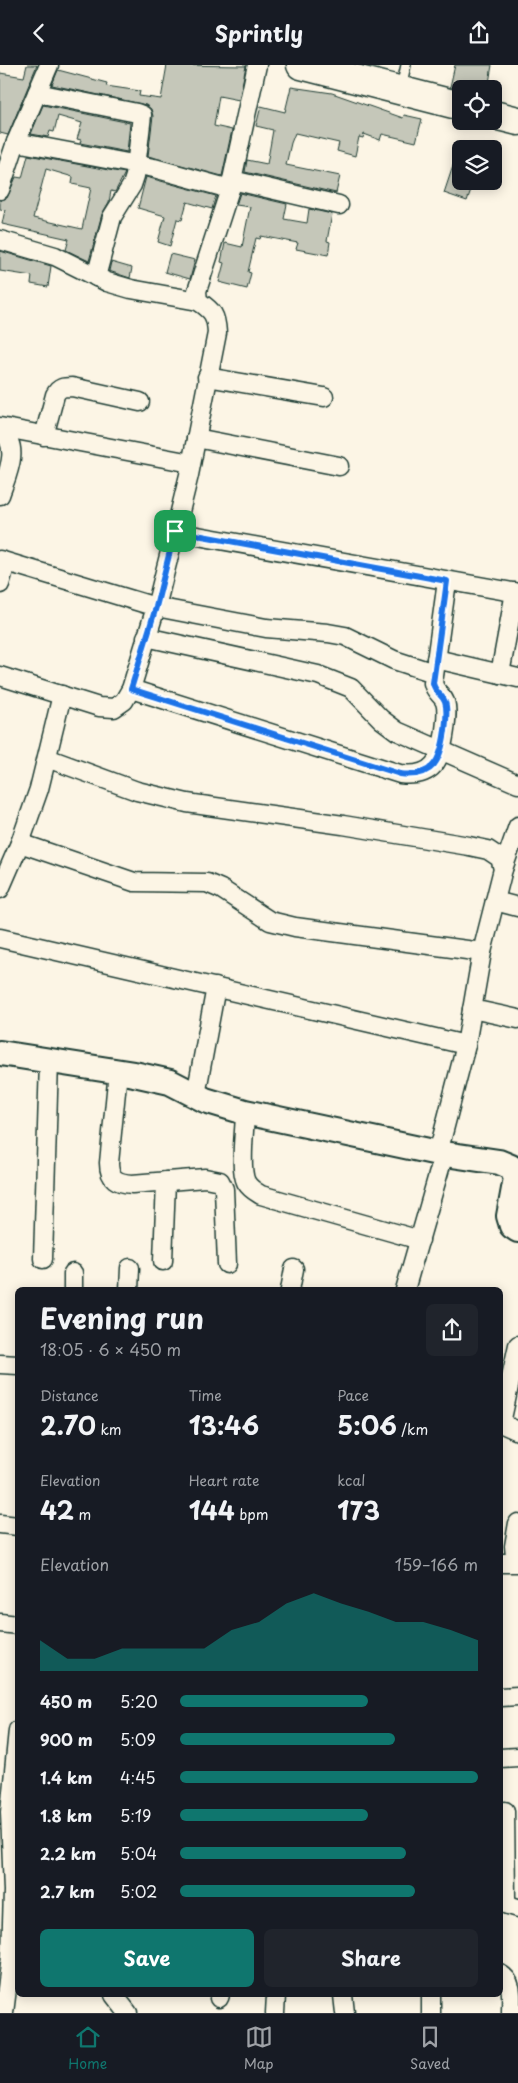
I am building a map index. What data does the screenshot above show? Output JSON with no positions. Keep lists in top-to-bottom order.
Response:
{
  "page": {
    "header": "Sprintly",
    "heading": ["Evening run", "18:05 · 6 × 450 m"],
    "stats": [
      ["Distance", "2.70 km"],
      ["Time", "13:46"],
      ["Pace", "5:06 /km"],
      ["Elevation", "42 m"],
      ["Heart rate", "144 bpm"],
      ["kcal", "173"]
    ],
    "chart": ["Elevation", "159–166 m"],
    "list": [
      {
        "name": "450 m",
        "note": "5:20"
      },
      {
        "name": "900 m",
        "note": "5:09"
      },
      {
        "name": "1.4 km",
        "note": "4:45"
      },
      {
        "name": "1.8 km",
        "note": "5:19"
      },
      {
        "name": "2.2 km",
        "note": "5:04"
      },
      {
        "name": "2.7 km",
        "note": "5:02"
      }
    ],
    "buttons": ["Save", "Share"],
    "tabs": ["Home", "Map", "Saved"]
  }
}
